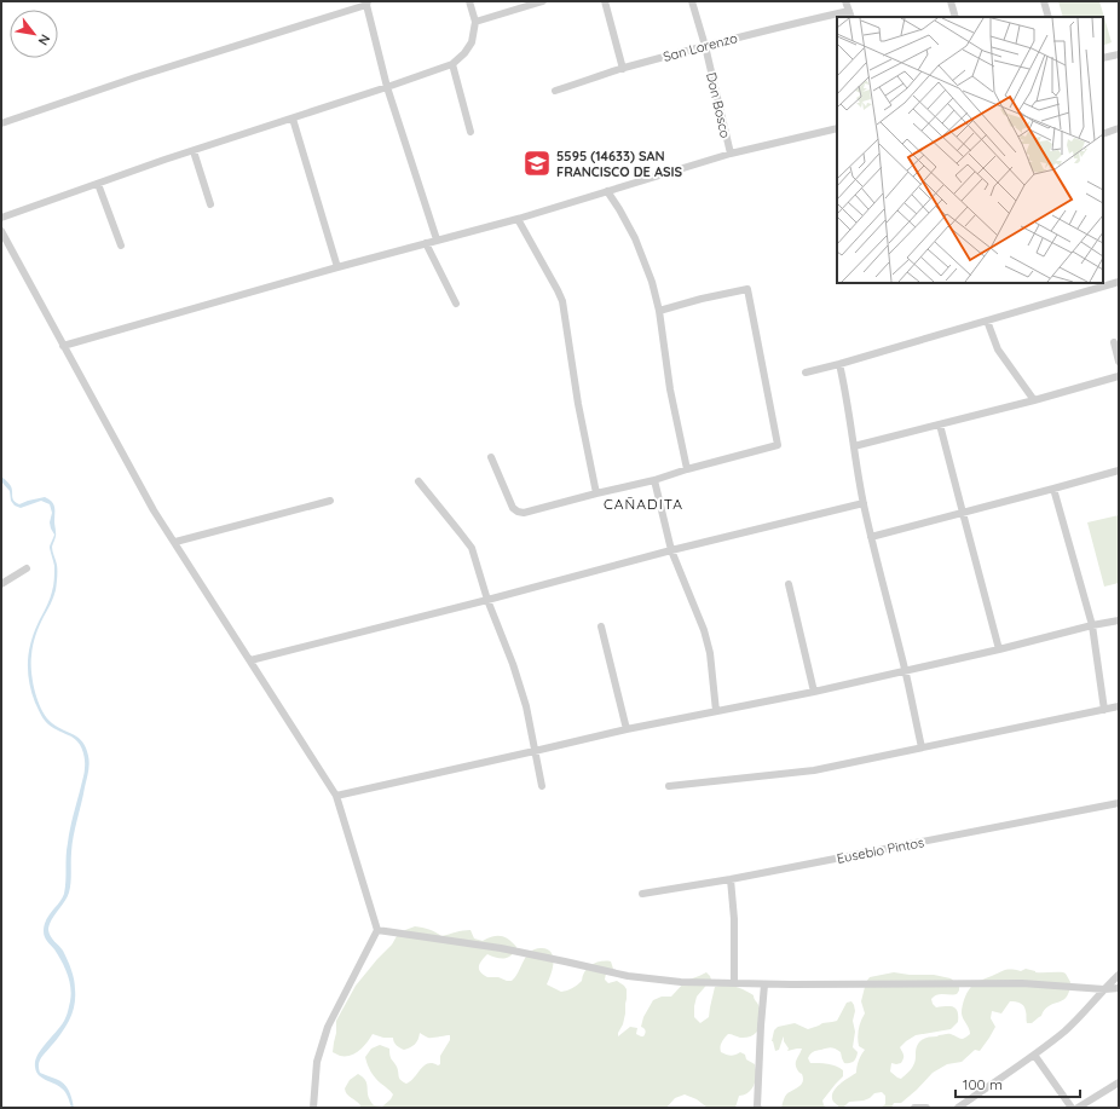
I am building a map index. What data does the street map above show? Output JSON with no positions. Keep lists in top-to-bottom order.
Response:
{
  "streets": {
    "street": ["San Lorenzo", "Don Bosco", "Eusebio Pintos"]
  },
  "crossings": [
    ["San Lorenzo", "Don Bosco"]
  ],
  "districts": ["CAÑADITA"],
  "places": {
    "school or university": ["5595 (14633) SAN FRANCISCO DE ASIS"]
  },
  "scale_bar": "100 m",
  "north": "bottom right"
}
